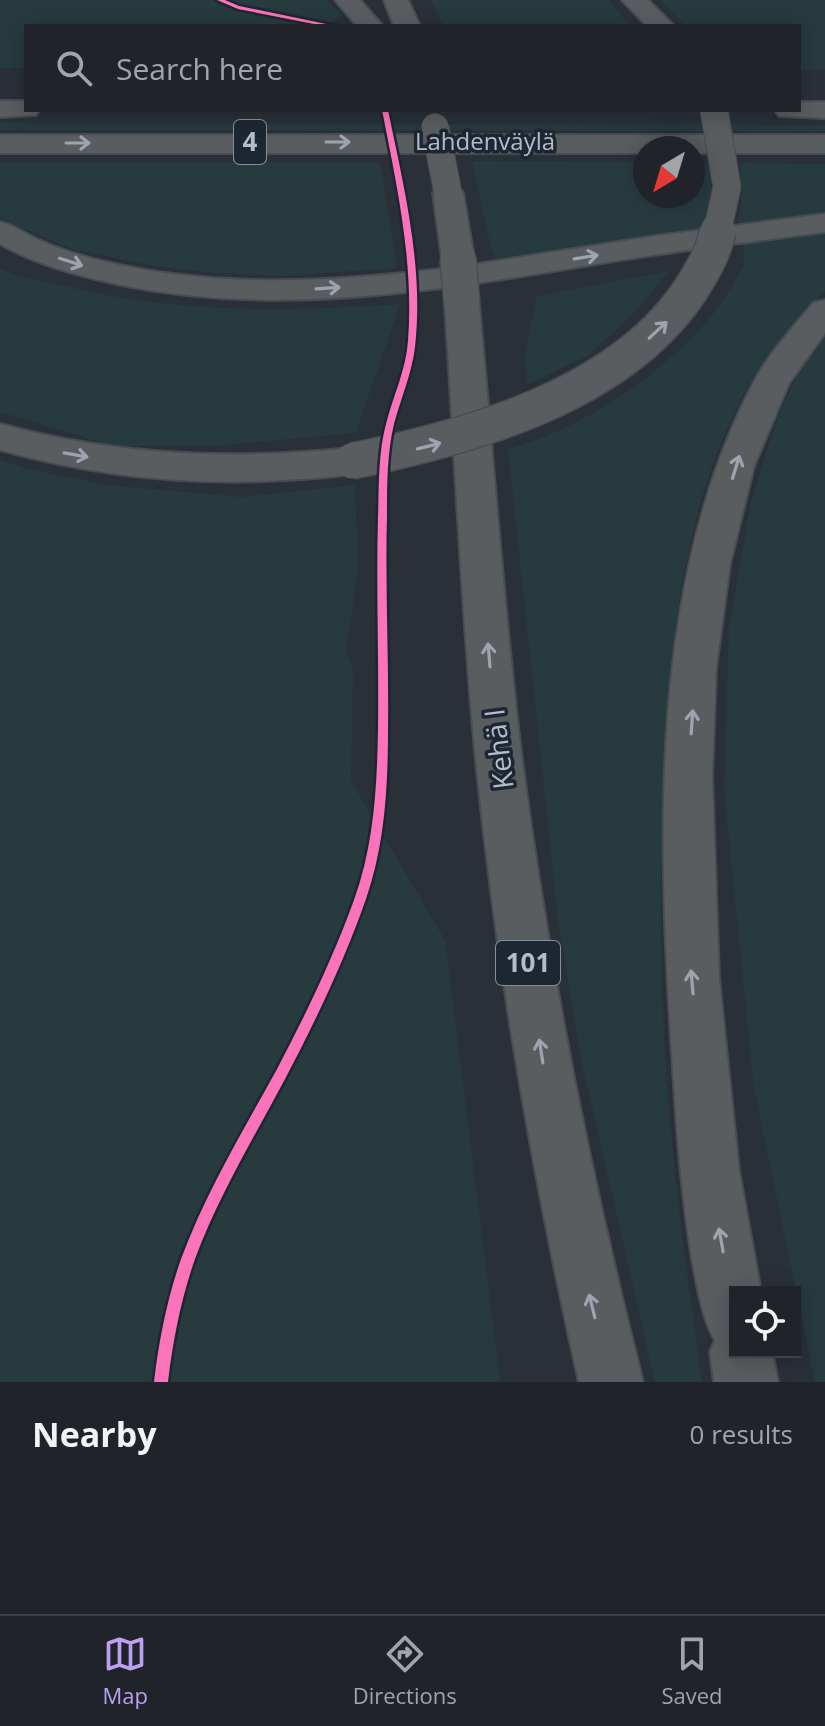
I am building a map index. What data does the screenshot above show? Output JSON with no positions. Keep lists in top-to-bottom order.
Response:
{
  "streets": {
    "highway": [
      "4",
      "Lahdenväylä",
      "Kehä I",
      "101"
    ]
  },
  "north": "bottom left",
  "page": {
    "search": "Search here",
    "heading": ["Nearby", "0 results"],
    "nav": ["Map", "Directions", "Saved"]
  }
}
